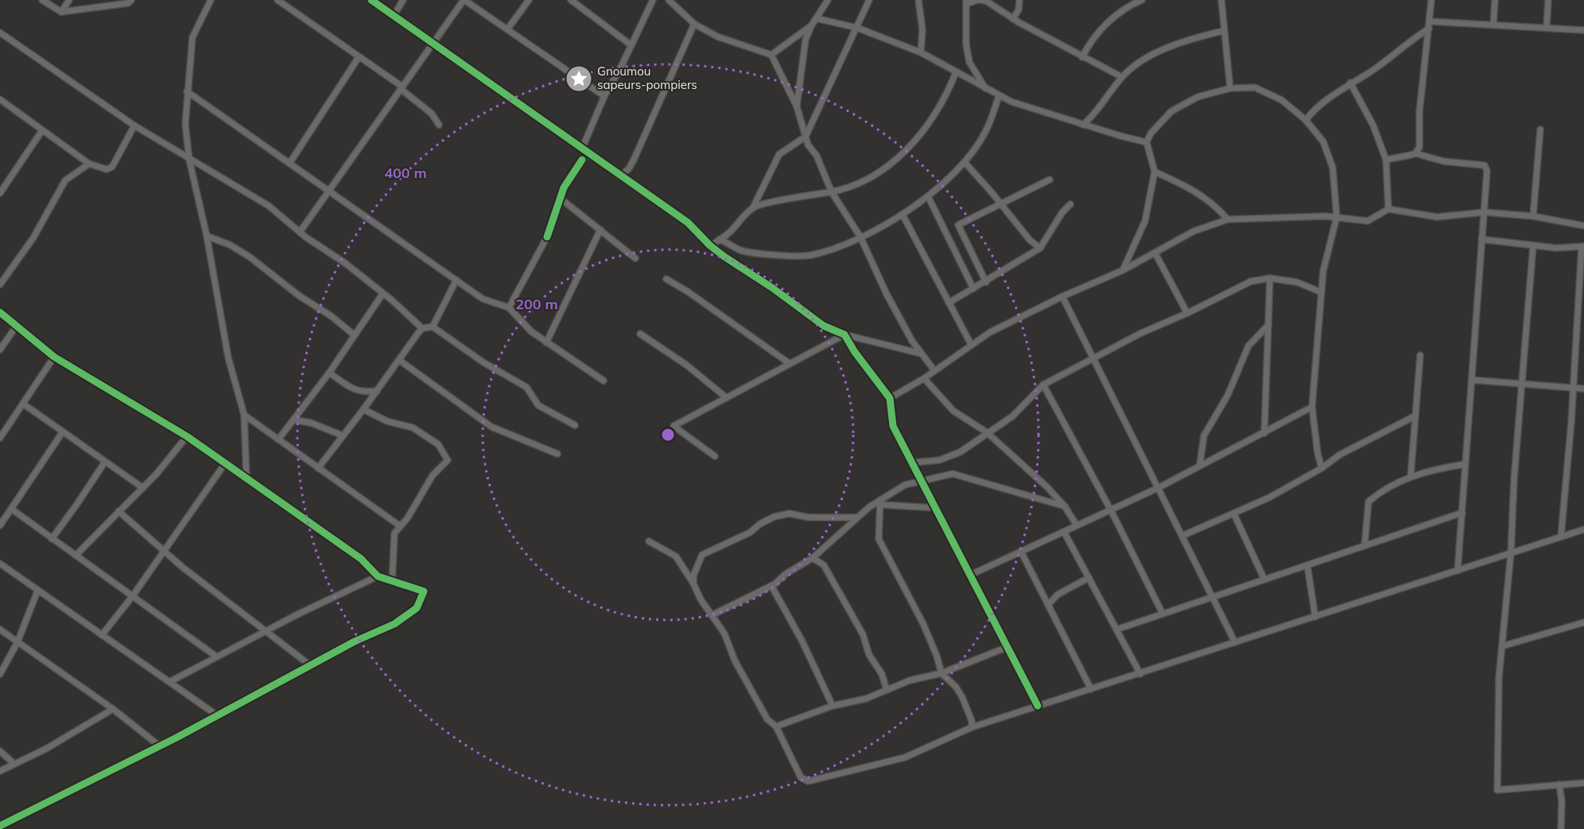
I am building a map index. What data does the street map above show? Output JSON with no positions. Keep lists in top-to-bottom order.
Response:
{
  "places": {
    "place": ["Gnoumou sapeurs-pompiers"]
  },
  "rings": ["400 m", "200 m"]
}
